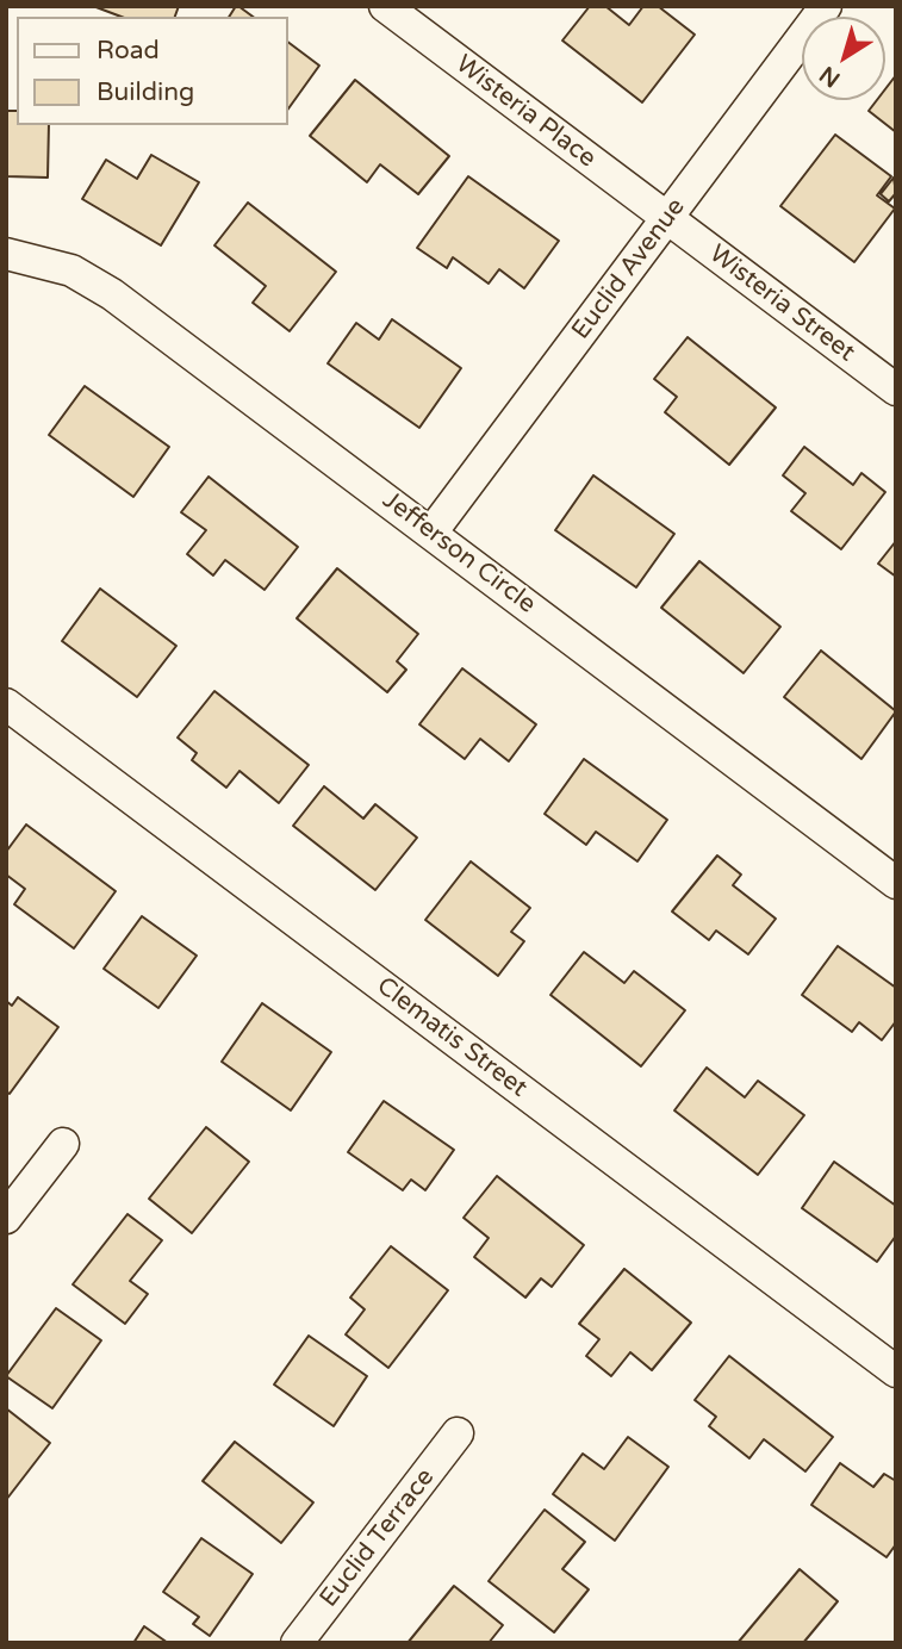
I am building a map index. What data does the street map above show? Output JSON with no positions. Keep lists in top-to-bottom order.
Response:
{
  "streets": {
    "street": [
      "Wisteria Place",
      "Euclid Avenue",
      "Wisteria Street",
      "Jefferson Circle",
      "Clematis Street",
      "Euclid Terrace"
    ]
  },
  "crossings": [
    ["Wisteria Place", "Euclid Avenue"],
    ["Wisteria Place", "Wisteria Street"],
    ["Euclid Avenue", "Wisteria Street"],
    ["Euclid Avenue", "Jefferson Circle"]
  ],
  "legend": ["Road", "Building"],
  "north": "bottom left"
}
